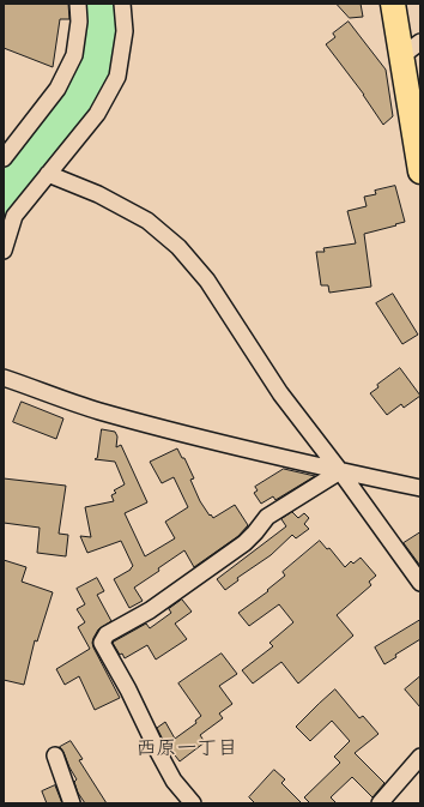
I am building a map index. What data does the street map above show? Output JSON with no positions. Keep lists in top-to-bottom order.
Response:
{
  "districts": ["西原一丁目"]
}
